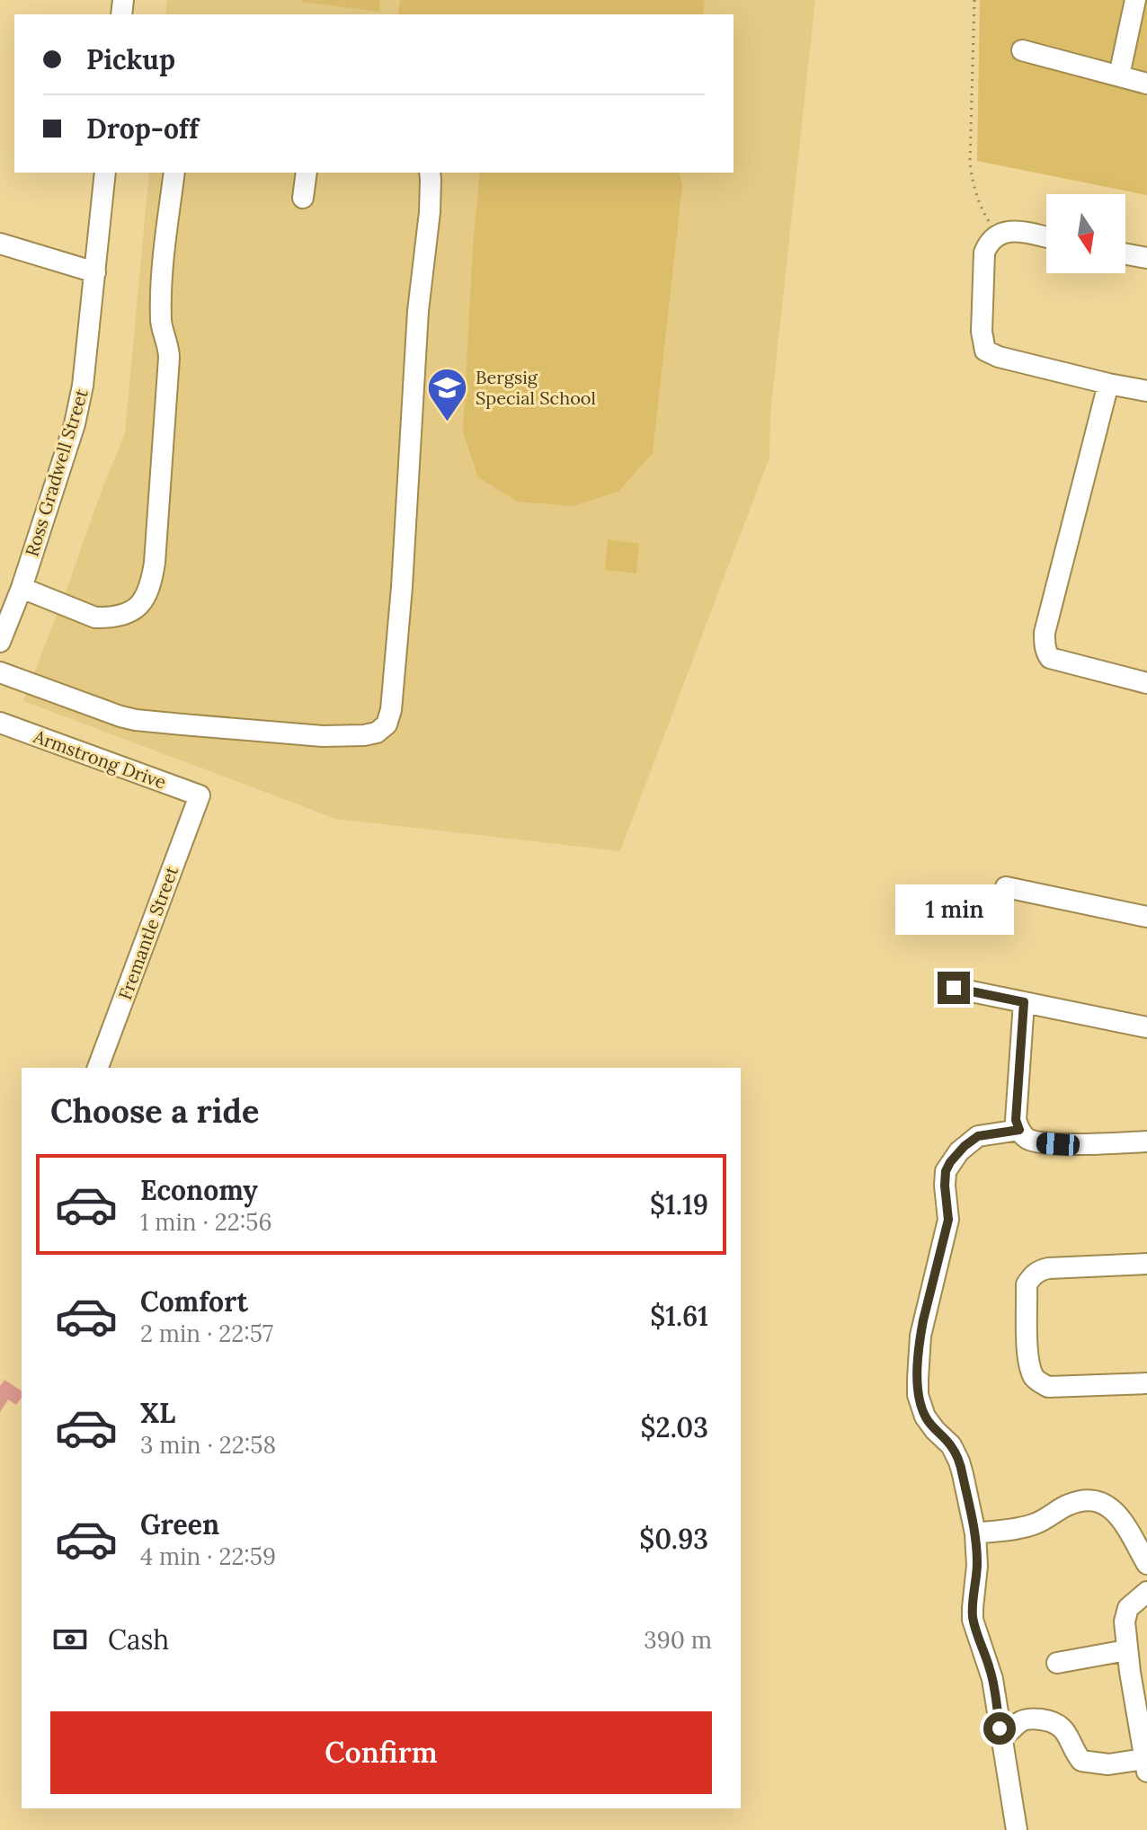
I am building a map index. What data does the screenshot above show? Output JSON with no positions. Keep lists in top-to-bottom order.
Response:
{
  "streets": {
    "street": ["Ross Gradwell Street", "Armstrong Drive", "Fremantle Street"]
  },
  "crossings": [
    ["Armstrong Drive", "Fremantle Street"]
  ],
  "places": {
    "school or university": ["Bergsig Special School"]
  },
  "north": "bottom",
  "page": {
    "banner": ["Pickup", "Drop-off"],
    "bubble": "1 min",
    "heading": "Choose a ride",
    "list": [
      {
        "name": "Economy",
        "note": "1 min · 22:56",
        "value": "$1.19"
      },
      {
        "name": "Comfort",
        "note": "2 min · 22:57",
        "value": "$1.61"
      },
      {
        "name": "XL",
        "note": "3 min · 22:58",
        "value": "$2.03"
      },
      {
        "name": "Green",
        "note": "4 min · 22:59",
        "value": "$0.93"
      }
    ],
    "pay": ["Cash", "390 m"],
    "buttons": "Confirm"
  }
}
